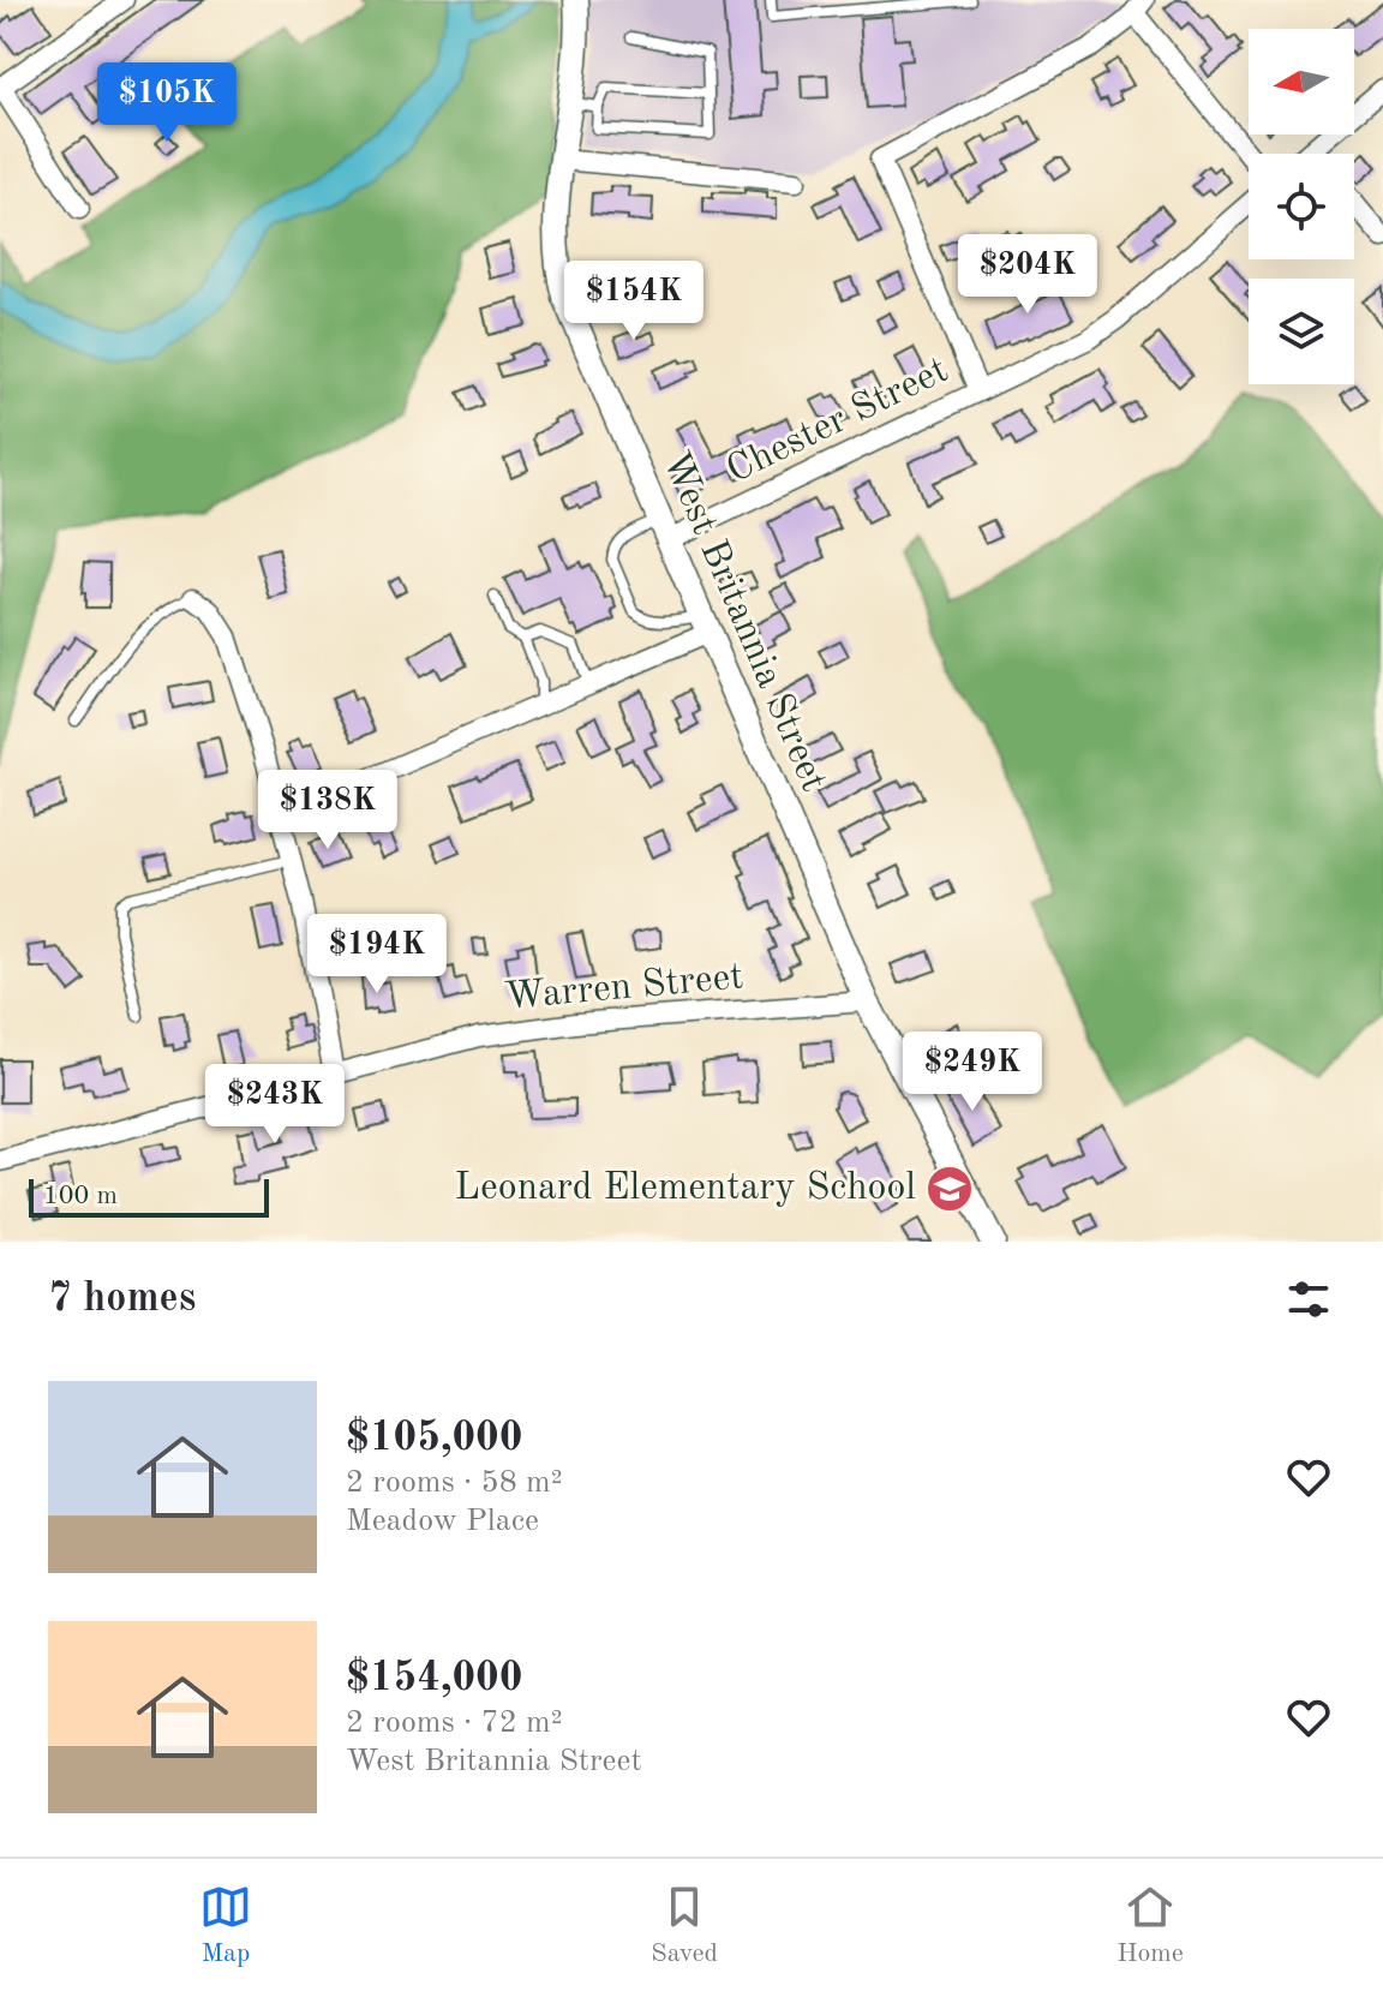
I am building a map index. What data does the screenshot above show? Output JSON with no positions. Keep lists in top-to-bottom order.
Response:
{
  "streets": {
    "street": ["Chester Street", "West Britannia Street", "Warren Street"]
  },
  "crossings": [
    ["Chester Street", "West Britannia Street"],
    ["West Britannia Street", "Warren Street"]
  ],
  "places": {
    "school or university": ["Leonard Elementary School"]
  },
  "scale_bar": "100 m",
  "north": "left",
  "page": {
    "price": [
      "$105K",
      "$204K",
      "$154K",
      "$138K",
      "$194K",
      "$249K",
      "$243K"
    ],
    "scale": "100 m",
    "heading": "7 homes",
    "list": [
      {
        "name": "$105,000",
        "note": "2 rooms · 58 m² · Meadow Place"
      },
      {
        "name": "$154,000",
        "note": "2 rooms · 72 m² · West Britannia Street"
      }
    ],
    "tabs": ["Map", "Saved", "Home"]
  }
}
